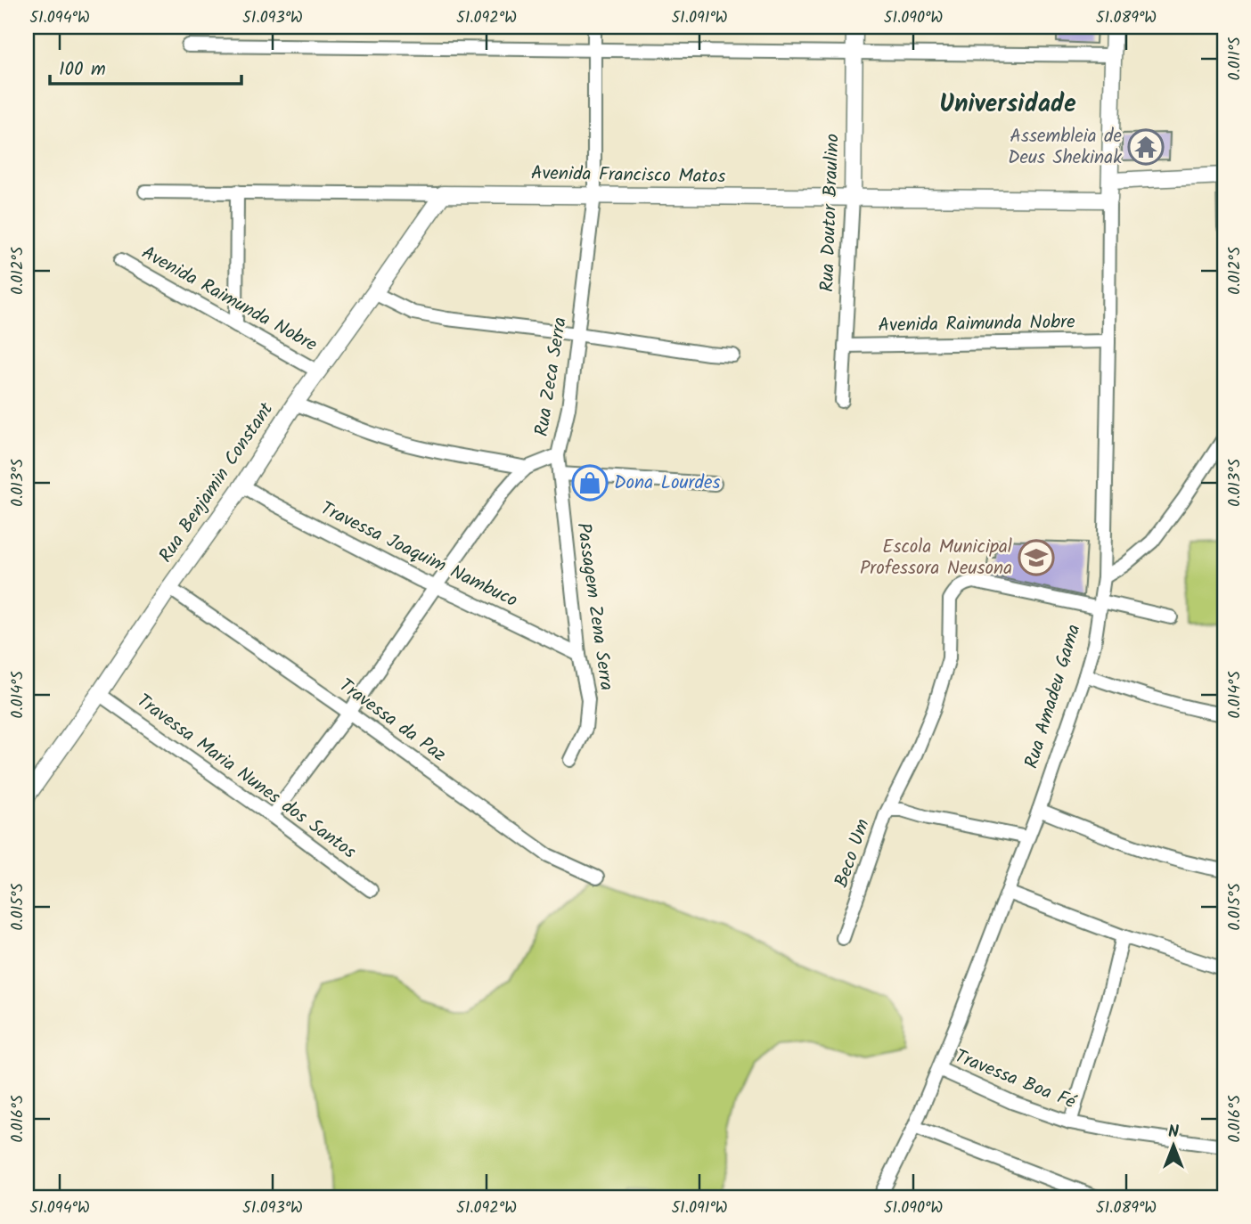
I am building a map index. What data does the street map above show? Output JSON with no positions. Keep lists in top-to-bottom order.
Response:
{
  "streets": {
    "street": [
      "Avenida Francisco Matos",
      "Rua Doutor Braulino",
      "Avenida Raimunda Nobre",
      "Rua Zeca Serra",
      "Rua Benjamin Constant",
      "Travessa Joaquim Nambuco",
      "Passagem Zena Serra",
      "Rua Amadeu Gama",
      "Travessa da Paz",
      "Travessa Maria Nunes dos Santos",
      "Beco Um",
      "Travessa Boa Fé"
    ]
  },
  "crossings": [
    ["Avenida Francisco Matos", "Rua Doutor Braulino"],
    ["Avenida Francisco Matos", "Rua Zeca Serra"],
    ["Avenida Francisco Matos", "Rua Benjamin Constant"],
    ["Avenida Francisco Matos", "Rua Amadeu Gama"],
    ["Rua Doutor Braulino", "Avenida Raimunda Nobre"],
    ["Avenida Raimunda Nobre", "Rua Benjamin Constant"],
    ["Avenida Raimunda Nobre", "Rua Amadeu Gama"],
    ["Rua Zeca Serra", "Travessa Joaquim Nambuco"],
    ["Rua Zeca Serra", "Passagem Zena Serra"],
    ["Rua Zeca Serra", "Travessa da Paz"],
    ["Rua Zeca Serra", "Travessa Maria Nunes dos Santos"],
    ["Rua Benjamin Constant", "Travessa Joaquim Nambuco"],
    ["Rua Benjamin Constant", "Travessa da Paz"],
    ["Rua Benjamin Constant", "Travessa Maria Nunes dos Santos"],
    ["Travessa Joaquim Nambuco", "Passagem Zena Serra"],
    ["Rua Amadeu Gama", "Beco Um"],
    ["Rua Amadeu Gama", "Travessa Boa Fé"]
  ],
  "districts": ["Universidade"],
  "places": {
    "temple": ["Assembleia de Deus Shekinak"],
    "shop": ["Dona Lourdes"],
    "school or university": ["Escola Municipal Professora Neusona"]
  },
  "scale_bar": "100 m",
  "north": "top",
  "coordinates": [
    "51.094°W",
    "51.093°W",
    "51.092°W",
    "51.091°W",
    "51.090°W",
    "51.089°W",
    "0.011°S",
    "0.012°S",
    "0.013°S",
    "0.014°S",
    "0.015°S",
    "0.016°S"
  ]
}
